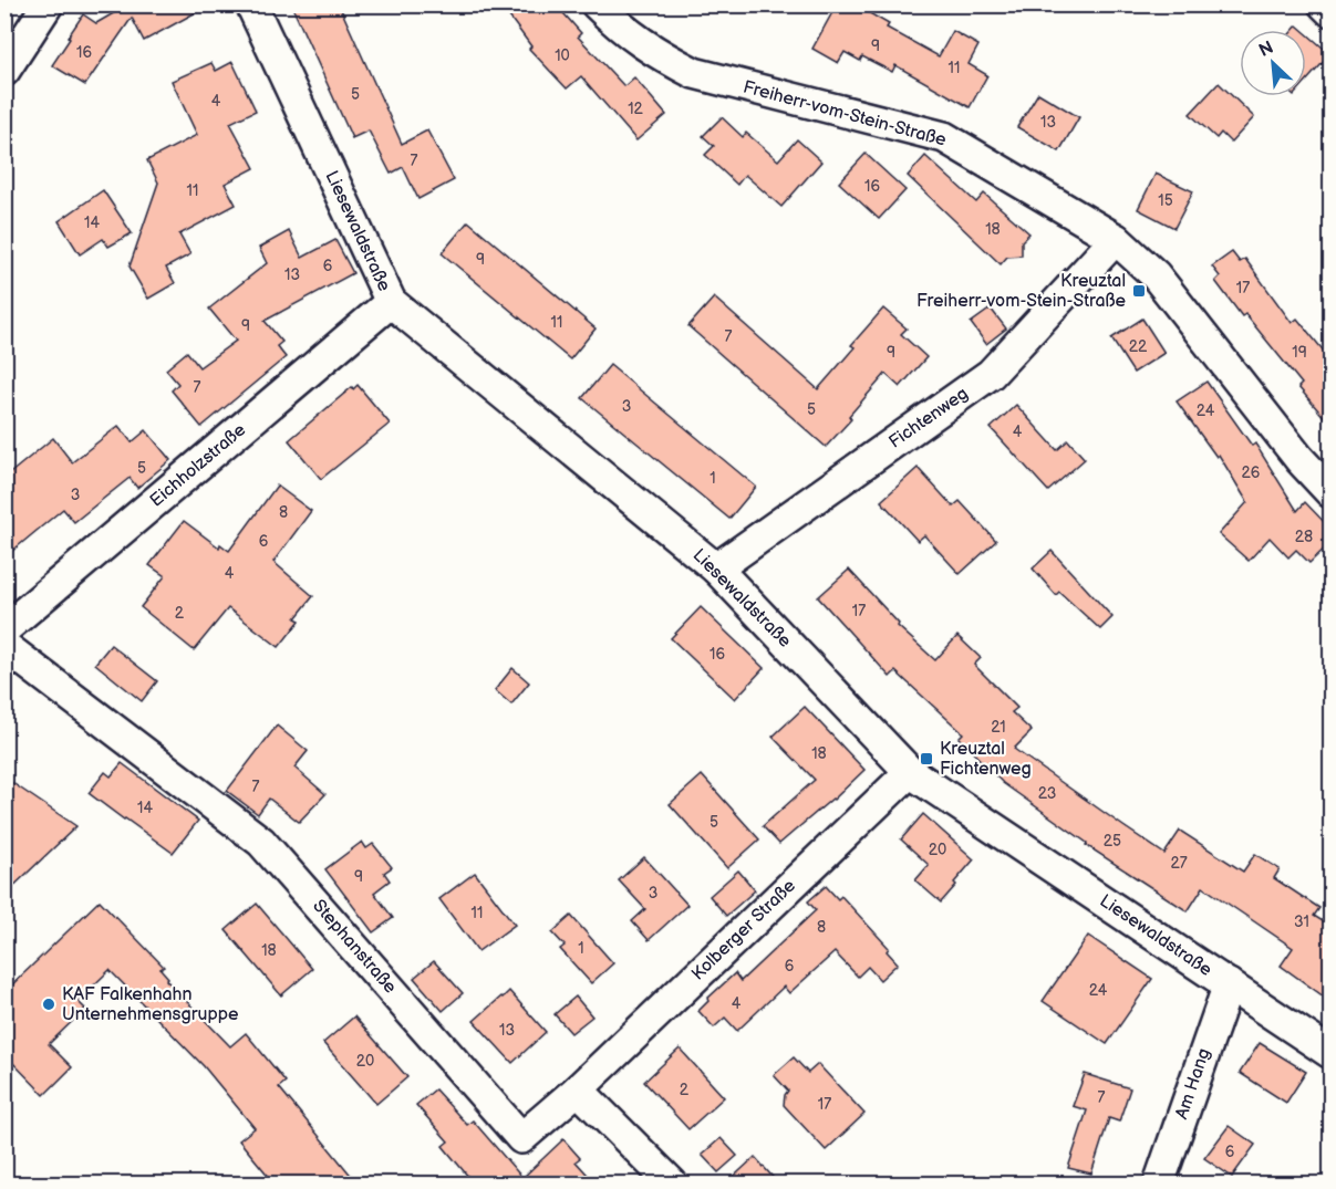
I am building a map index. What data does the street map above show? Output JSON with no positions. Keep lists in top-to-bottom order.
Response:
{
  "streets": {
    "street": [
      "Freiherr-vom-Stein-Straße",
      "Liesewaldstraße",
      "Fichtenweg",
      "Eichholzstraße",
      "Kolberger Straße",
      "Stephanstraße",
      "Am Hang"
    ]
  },
  "crossings": [
    ["Freiherr-vom-Stein-Straße", "Fichtenweg"],
    ["Liesewaldstraße", "Fichtenweg"],
    ["Liesewaldstraße", "Eichholzstraße"],
    ["Liesewaldstraße", "Kolberger Straße"],
    ["Liesewaldstraße", "Am Hang"],
    ["Kolberger Straße", "Stephanstraße"]
  ],
  "places": {
    "transit": ["Kreuztal Freiherr-vom-Stein-Straße", "Kreuztal Fichtenweg"],
    "other": ["KAF Falkenhahn Unternehmensgruppe"]
  },
  "house_numbers": [
    "9",
    "16",
    "10",
    "11",
    "5",
    "4",
    "12",
    "13",
    "7",
    "16",
    "11",
    "15",
    "14",
    "18",
    "9",
    "6",
    "13",
    "17",
    "11",
    "9",
    "7",
    "22",
    "9",
    "19",
    "7",
    "3",
    "5",
    "24",
    "4",
    "5",
    "26",
    "1",
    "3",
    "8",
    "28",
    "6",
    "4",
    "17",
    "2",
    "16",
    "21",
    "18",
    "7",
    "23",
    "14",
    "5",
    "25",
    "20",
    "27",
    "9",
    "3",
    "11",
    "31",
    "8",
    "1",
    "18",
    "6",
    "24",
    "4",
    "13",
    "20",
    "2",
    "7",
    "17",
    "6"
  ],
  "north": "top left"
}
